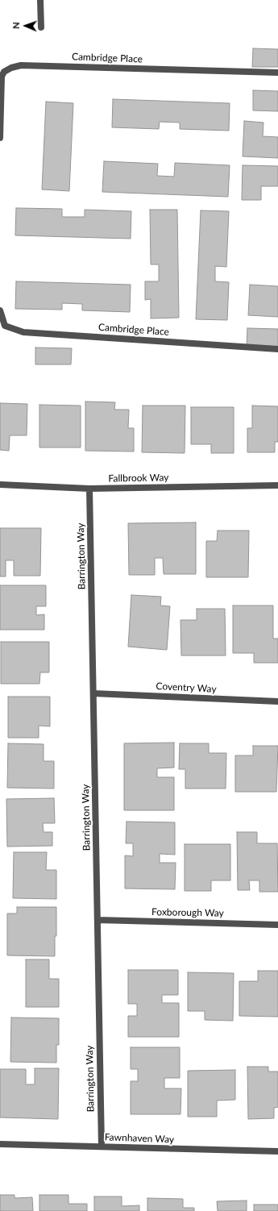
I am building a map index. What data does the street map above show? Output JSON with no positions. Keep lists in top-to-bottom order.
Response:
{
  "streets": {
    "street": [
      "Cambridge Place",
      "Fallbrook Way",
      "Barrington Way",
      "Coventry Way",
      "Foxborough Way",
      "Fawnhaven Way"
    ]
  },
  "crossings": [
    ["Fallbrook Way", "Barrington Way"],
    ["Barrington Way", "Coventry Way"],
    ["Barrington Way", "Foxborough Way"],
    ["Barrington Way", "Fawnhaven Way"]
  ],
  "north": "left"
}
